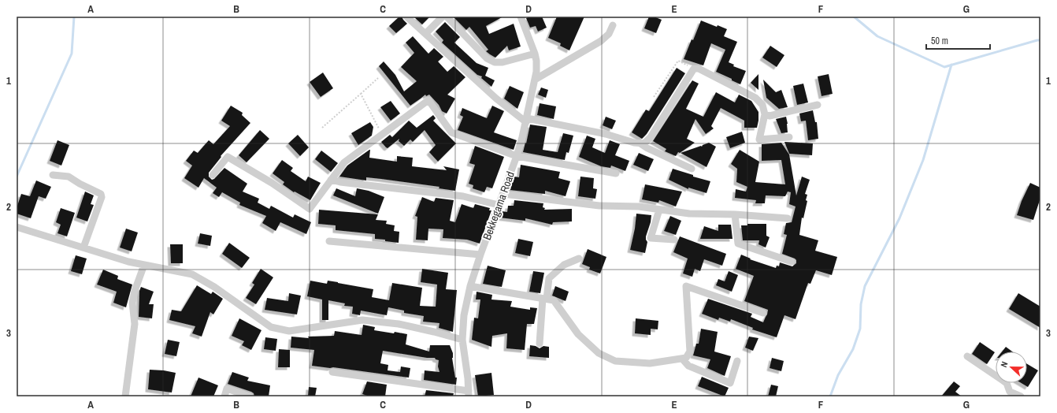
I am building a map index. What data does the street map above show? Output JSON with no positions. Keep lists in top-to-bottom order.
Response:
{
  "streets": {
    "street": ["Bekkegama Road"]
  },
  "scale_bar": "50 m",
  "north": "left",
  "grid": {
    "columns": [
      "A",
      "B",
      "C",
      "D",
      "E",
      "F",
      "G"
    ],
    "rows": ["1", "2", "3"]
  }
}
